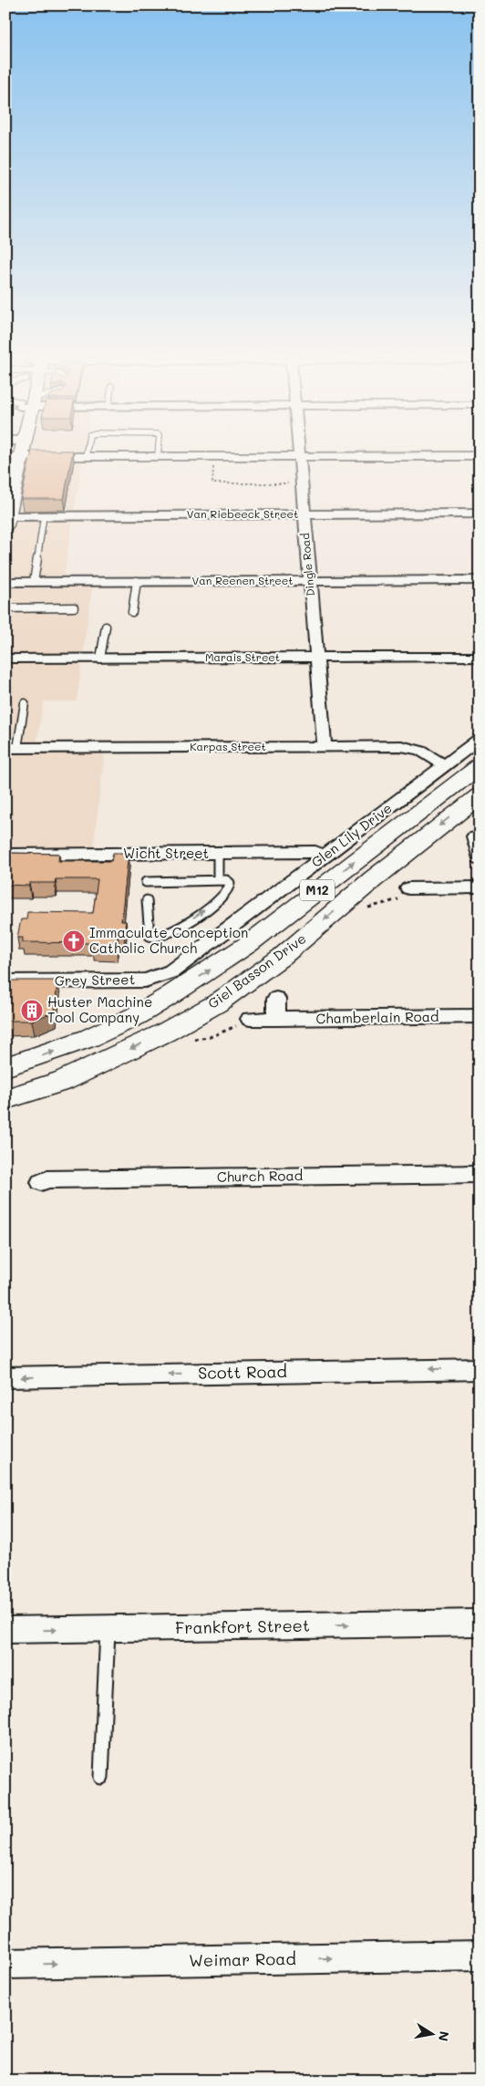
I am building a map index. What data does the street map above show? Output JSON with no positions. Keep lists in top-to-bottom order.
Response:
{
  "streets": {
    "main road": ["M12", "Giel Basson Drive"],
    "street": [
      "Van Riebeeck Street",
      "Dingle Road",
      "Van Reenen Street",
      "Marais Street",
      "Karpas Street",
      "Glen Lily Drive",
      "Wicht Street",
      "Grey Street",
      "Chamberlain Road",
      "Church Road",
      "Scott Road",
      "Frankfort Street",
      "Weimar Road"
    ]
  },
  "crossings": [
    ["Van Riebeeck Street", "Dingle Road"],
    ["Dingle Road", "Van Reenen Street"],
    ["Dingle Road", "Marais Street"],
    ["Dingle Road", "Karpas Street"],
    ["Karpas Street", "Glen Lily Drive"],
    ["Glen Lily Drive", "Wicht Street"],
    ["Glen Lily Drive", "Grey Street"]
  ],
  "one_way": ["Scott Road", "Frankfort Street", "Weimar Road"],
  "places": {
    "church": ["Immaculate Conception Catholic Church"],
    "building": ["Huster Machine Tool Company"]
  },
  "north": "right"
}
